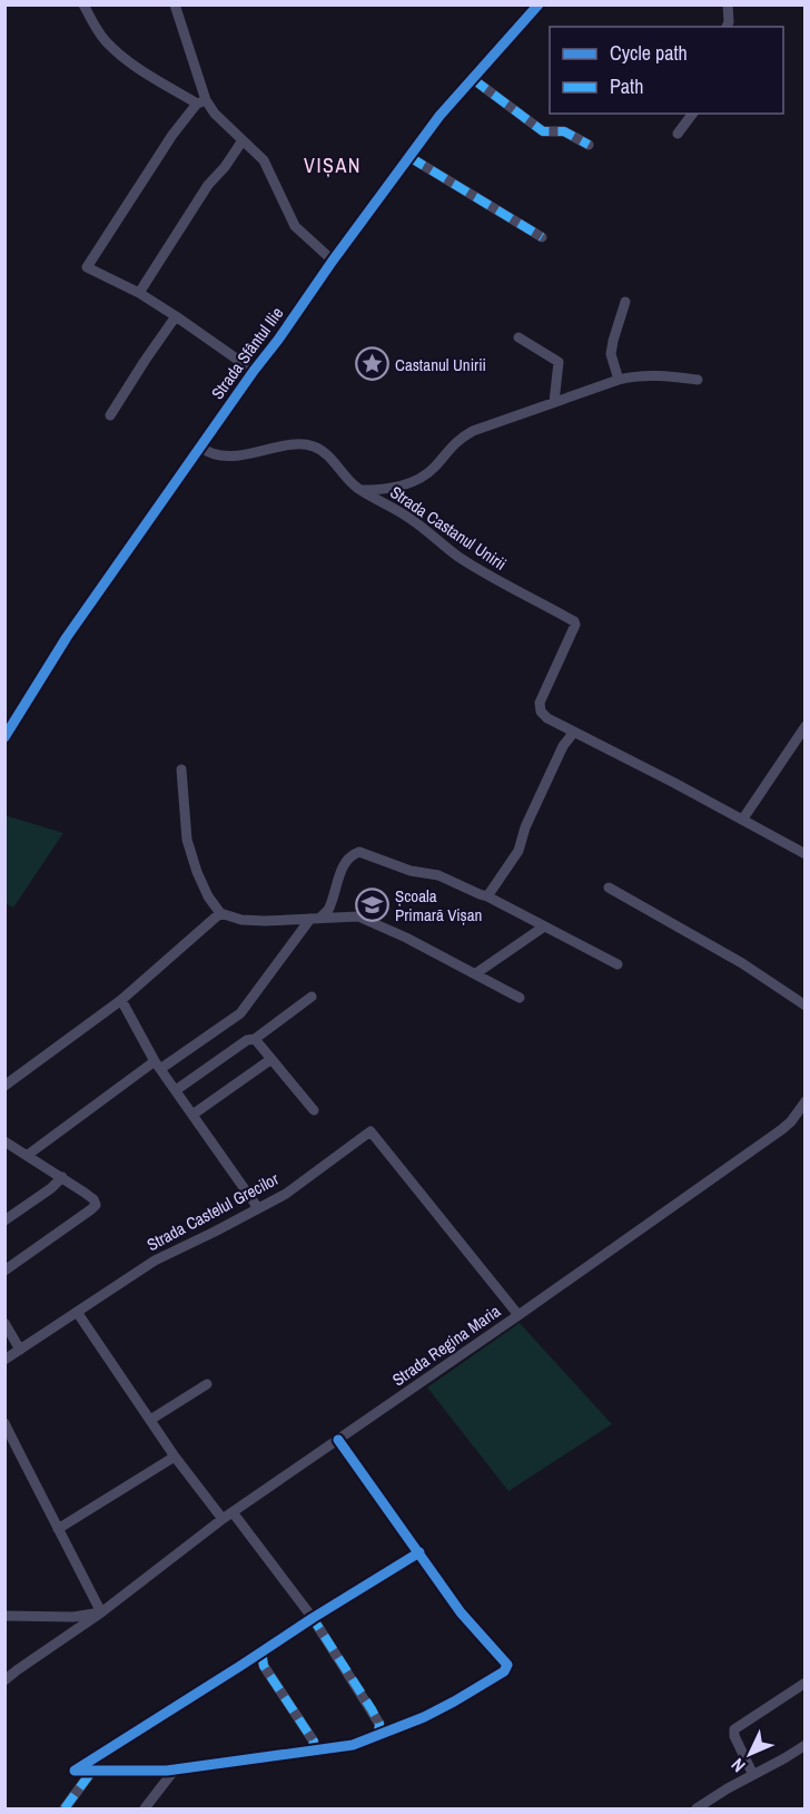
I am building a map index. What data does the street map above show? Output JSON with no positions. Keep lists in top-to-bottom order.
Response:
{
  "streets": {
    "street": [
      "Strada Sfântul Ilie",
      "Strada Castanul Unirii",
      "Strada Castelul Grecilor",
      "Strada Regina Maria"
    ]
  },
  "crossings": [
    ["Strada Sfântul Ilie", "Strada Castanul Unirii"],
    ["Strada Castelul Grecilor", "Strada Regina Maria"]
  ],
  "districts": ["VIȘAN"],
  "places": {
    "place": ["Castanul Unirii"],
    "school or university": ["Școala Primară Vișan"]
  },
  "legend": ["Cycle path", "Path"],
  "north": "bottom left"
}
